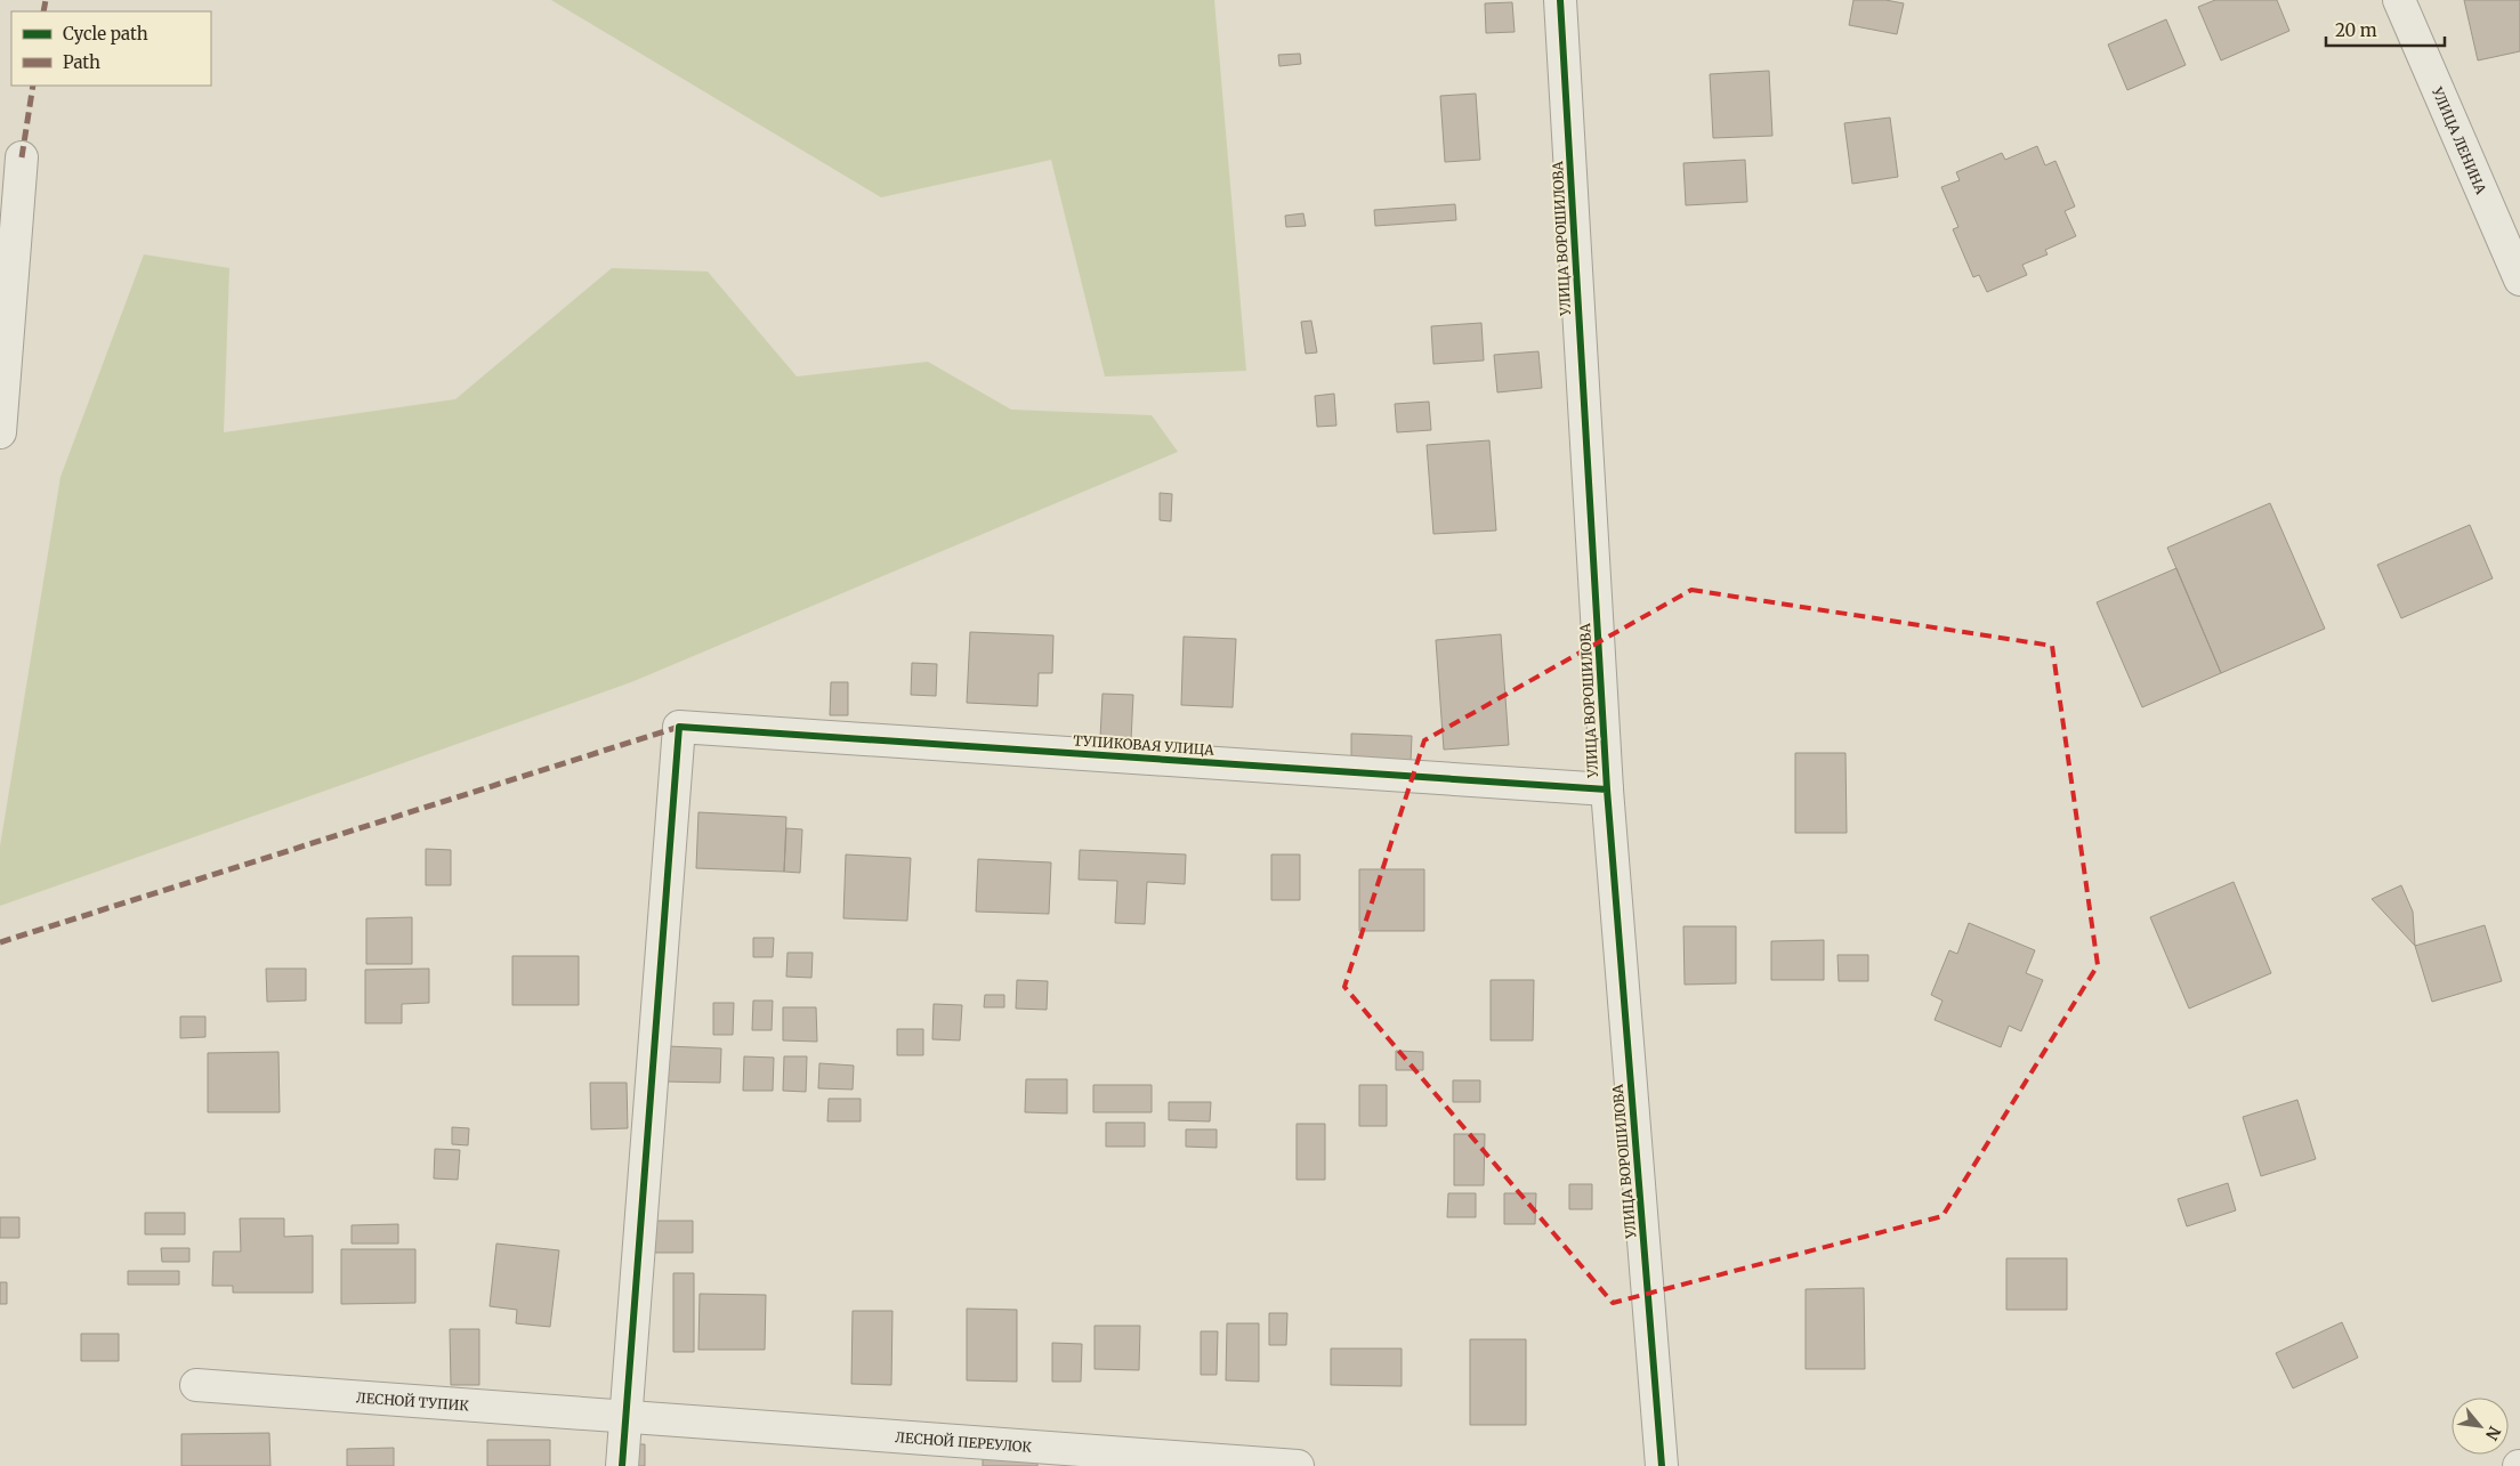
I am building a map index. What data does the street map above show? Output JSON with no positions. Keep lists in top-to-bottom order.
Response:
{
  "streets": {
    "street": [
      "УЛИЦА ЛЕНИНА",
      "УЛИЦА ВОРОШИЛОВА",
      "ТУПИКОВАЯ УЛИЦА",
      "ЛЕСНОЙ ТУПИК",
      "ЛЕСНОЙ ПЕРЕУЛОК"
    ]
  },
  "crossings": [
    ["УЛИЦА ВОРОШИЛОВА", "ТУПИКОВАЯ УЛИЦА"],
    ["ТУПИКОВАЯ УЛИЦА", "ЛЕСНОЙ ТУПИК"],
    ["ТУПИКОВАЯ УЛИЦА", "ЛЕСНОЙ ПЕРЕУЛОК"],
    ["ЛЕСНОЙ ТУПИК", "ЛЕСНОЙ ПЕРЕУЛОК"]
  ],
  "legend": ["Cycle path", "Path"],
  "scale_bar": "20 m",
  "north": "bottom right"
}
